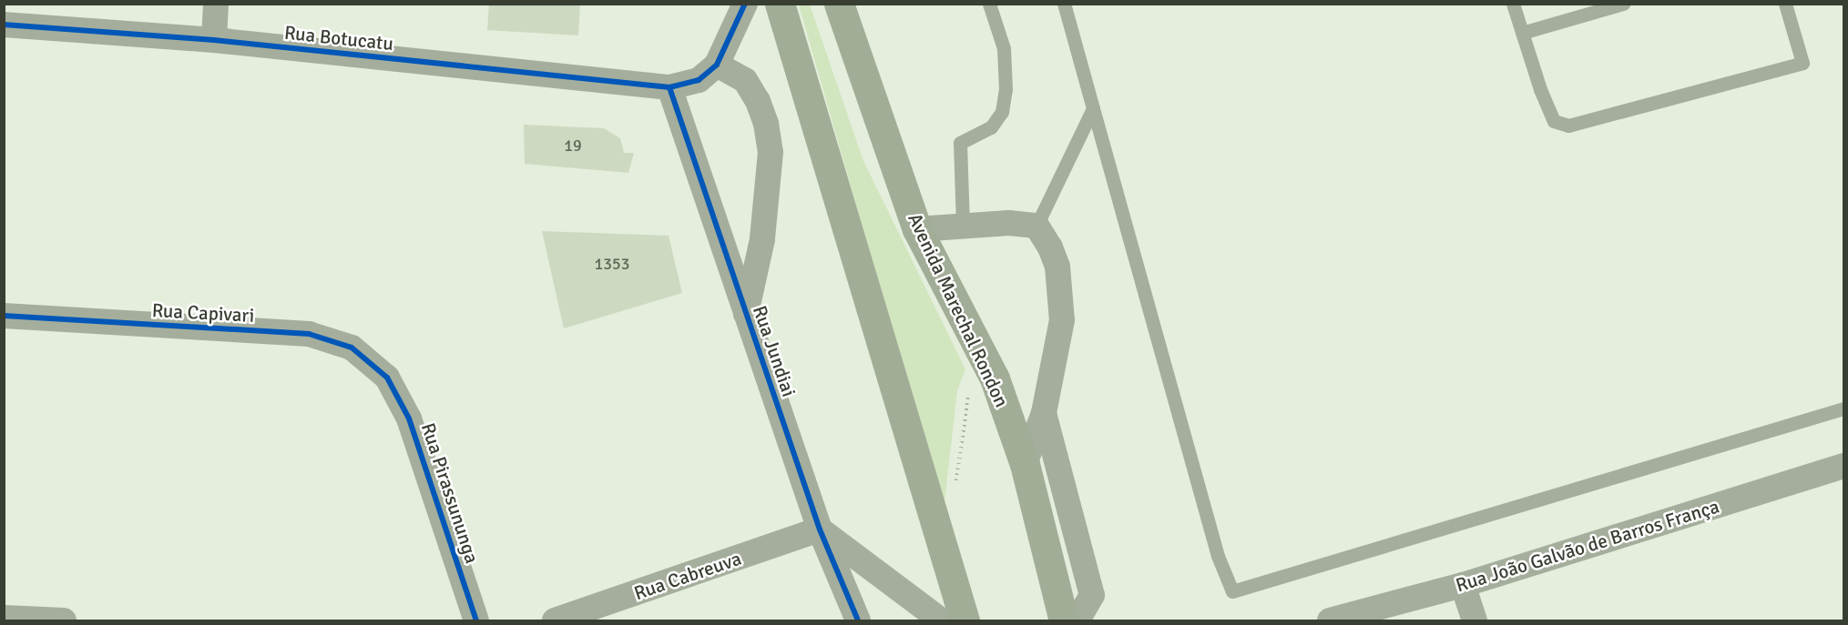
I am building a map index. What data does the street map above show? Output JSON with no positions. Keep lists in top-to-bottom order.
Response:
{
  "streets": {
    "main road": ["Avenida Marechal Rondon"],
    "street": [
      "Rua Botucatu",
      "Rua Capivari",
      "Rua Jundiai",
      "Rua Pirassununga",
      "Rua João Galvão de Barros França",
      "Rua Cabreuva"
    ]
  },
  "crossings": [
    ["Rua Botucatu", "Rua Jundiai"],
    ["Rua Capivari", "Rua Pirassununga"],
    ["Rua Jundiai", "Rua Cabreuva"]
  ],
  "house_numbers": ["19", "1353"]
}
